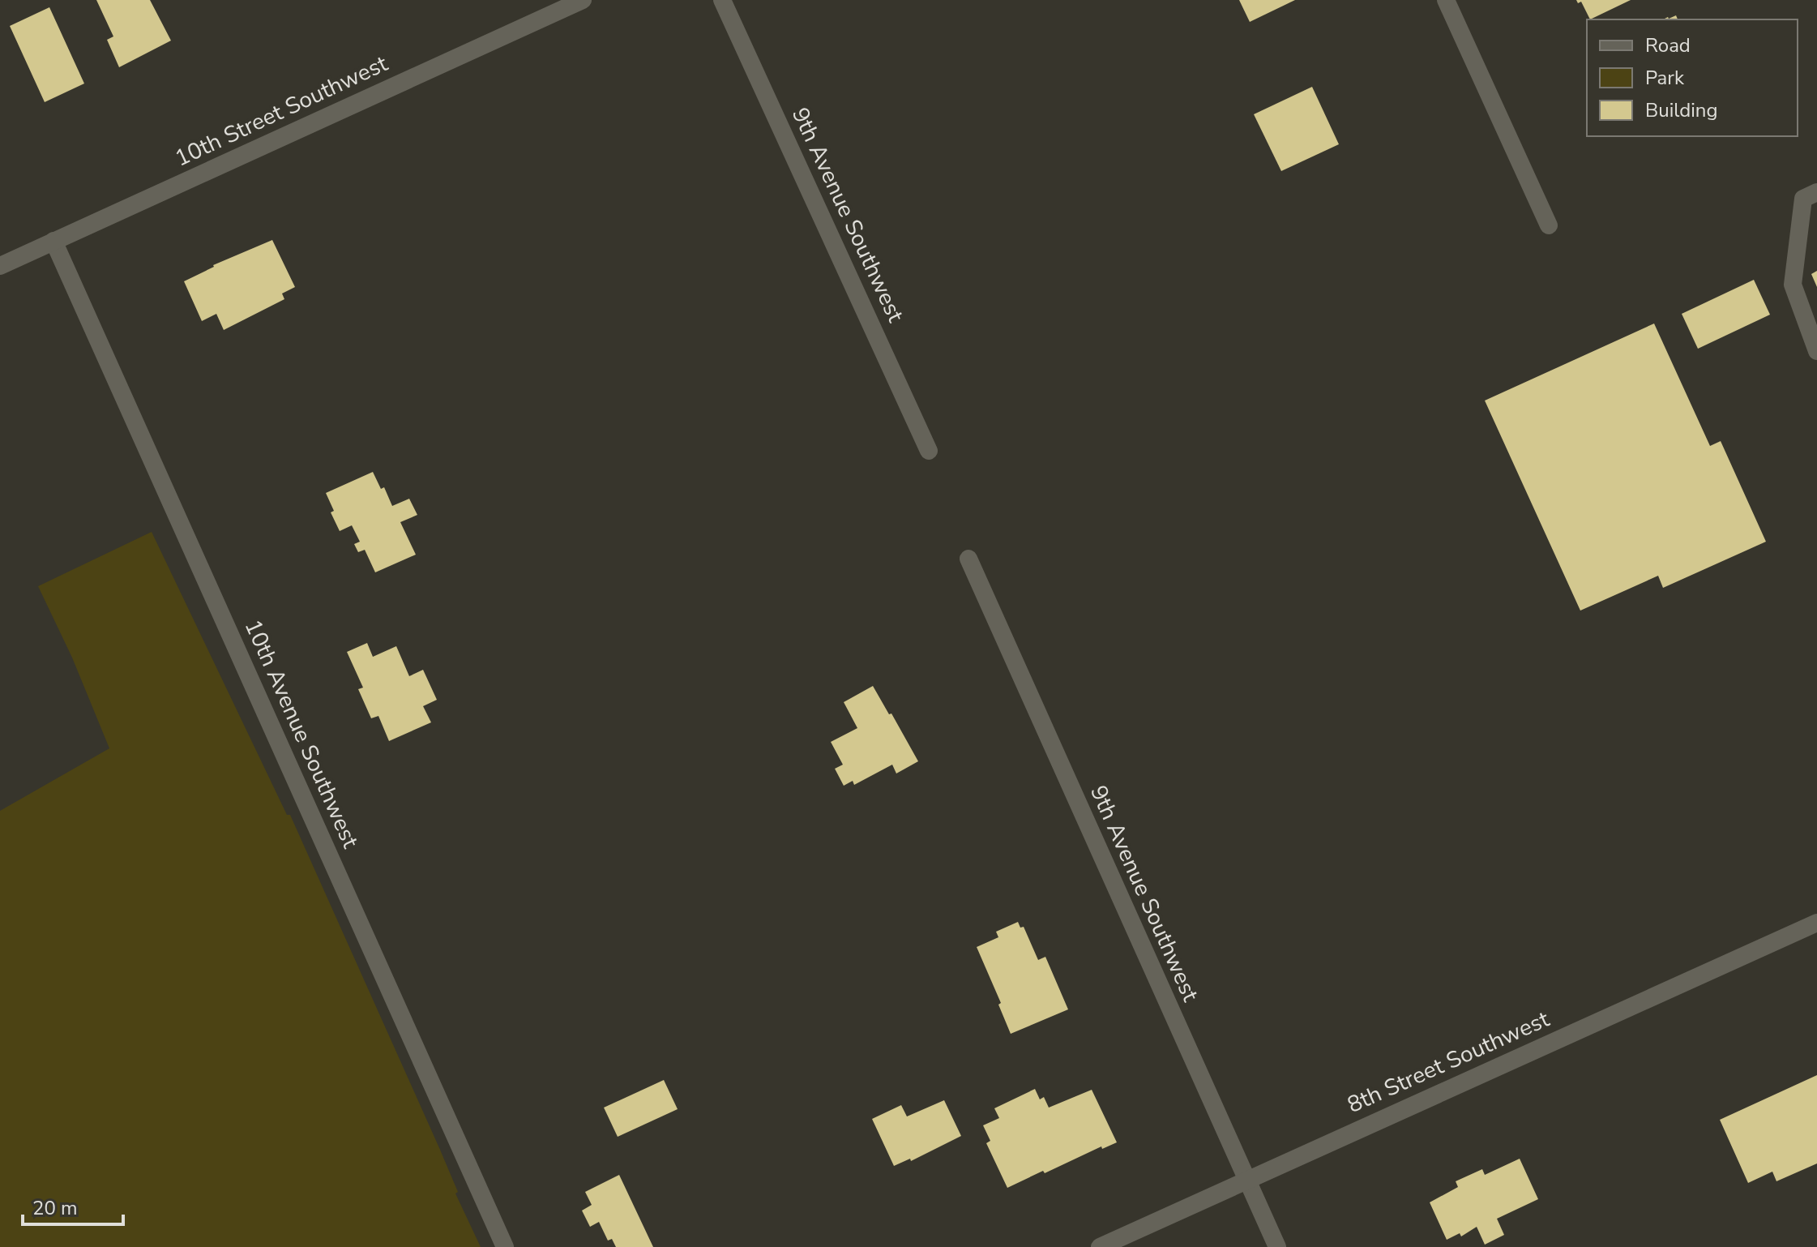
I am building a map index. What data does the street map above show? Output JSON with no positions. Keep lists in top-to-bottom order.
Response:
{
  "streets": {
    "street": [
      "10th Street Southwest",
      "9th Avenue Southwest",
      "10th Avenue Southwest",
      "8th Street Southwest"
    ]
  },
  "crossings": [
    ["10th Street Southwest", "10th Avenue Southwest"],
    ["9th Avenue Southwest", "8th Street Southwest"]
  ],
  "legend": ["Road", "Park", "Building"],
  "scale_bar": "20 m"
}
